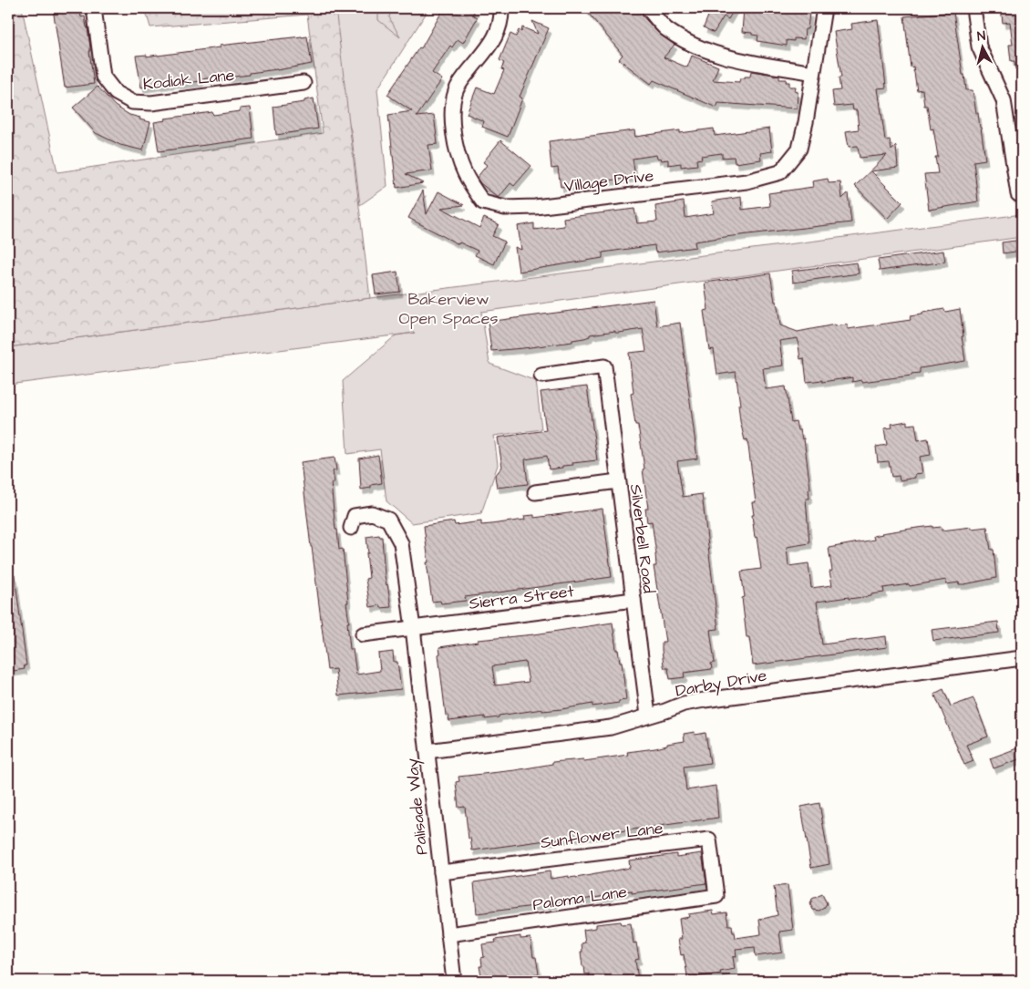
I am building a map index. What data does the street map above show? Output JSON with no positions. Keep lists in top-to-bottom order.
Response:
{
  "streets": {
    "street": [
      "Kodiak Lane",
      "Village Drive",
      "Silverbell Road",
      "Sierra Street",
      "Darby Drive",
      "Palisade Way",
      "Sunflower Lane",
      "Paloma Lane"
    ]
  },
  "crossings": [
    ["Silverbell Road", "Sierra Street"],
    ["Silverbell Road", "Darby Drive"],
    ["Sierra Street", "Palisade Way"],
    ["Darby Drive", "Palisade Way"],
    ["Palisade Way", "Sunflower Lane"],
    ["Palisade Way", "Paloma Lane"],
    ["Sunflower Lane", "Paloma Lane"]
  ],
  "parks": ["Bakerview Open Spaces"],
  "north": "top"
}
